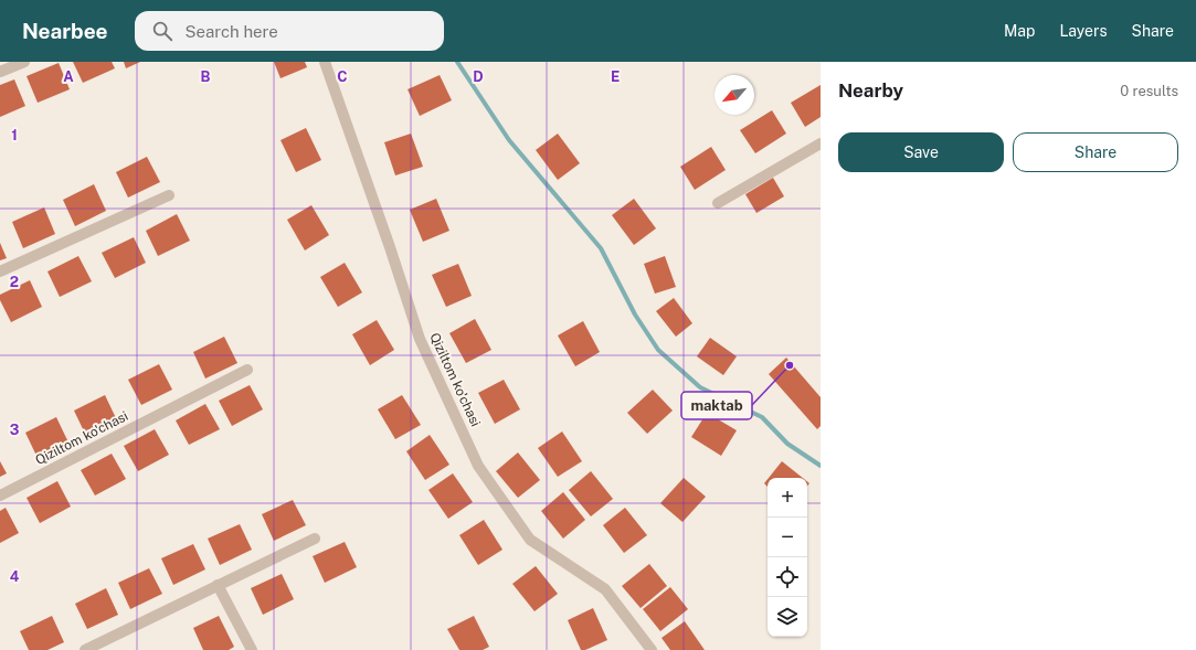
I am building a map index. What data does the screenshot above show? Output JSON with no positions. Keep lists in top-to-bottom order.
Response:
{
  "streets": {
    "street": ["Qiziltom ko'chasi"]
  },
  "places": ["maktab"],
  "north": "bottom left",
  "page": {
    "header": "Nearbee",
    "search": "Search here",
    "nav": ["Map", "Layers", "Share"],
    "heading": ["Nearby", "0 results"],
    "buttons": ["Save", "Share"],
    "map_buttons": ["+", "−"]
  },
  "grid": {
    "columns": [
      "A",
      "B",
      "C",
      "D",
      "E"
    ],
    "rows": [
      "1",
      "2",
      "3",
      "4"
    ]
  }
}
